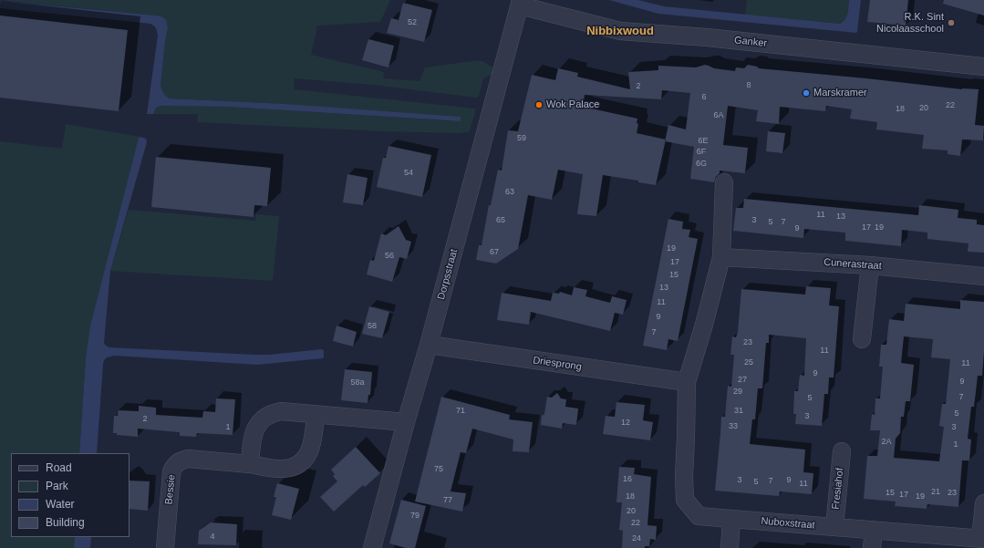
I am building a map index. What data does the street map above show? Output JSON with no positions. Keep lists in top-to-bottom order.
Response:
{
  "streets": {
    "street": [
      "Ganker",
      "Cunerastraat",
      "Dorpsstraat",
      "Driesprong",
      "Fresiahof",
      "Bessie",
      "Nuboxstraat"
    ]
  },
  "crossings": [
    ["Ganker", "Dorpsstraat"],
    ["Dorpsstraat", "Driesprong"],
    ["Fresiahof", "Nuboxstraat"]
  ],
  "districts": ["Nibbixwoud"],
  "places": ["R.K. Sint Nicolaasschool", "Marskramer", "Wok Palace"],
  "house_numbers": [
    "52",
    "8",
    "2",
    "6",
    "22",
    "20",
    "18",
    "6A",
    "59",
    "6E",
    "6F",
    "6G",
    "54",
    "63",
    "11",
    "13",
    "65",
    "3",
    "5",
    "7",
    "17",
    "19",
    "9",
    "19",
    "67",
    "56",
    "17",
    "15",
    "13",
    "11",
    "9",
    "58",
    "7",
    "23",
    "11",
    "25",
    "11",
    "9",
    "27",
    "9",
    "58a",
    "29",
    "7",
    "5",
    "71",
    "31",
    "5",
    "3",
    "2",
    "12",
    "33",
    "1",
    "3",
    "2A",
    "1",
    "75",
    "16",
    "3",
    "9",
    "7",
    "5",
    "11",
    "21",
    "15",
    "23",
    "17",
    "18",
    "19",
    "77",
    "20",
    "79",
    "22",
    "4",
    "24"
  ],
  "legend": [
    "Road",
    "Park",
    "Water",
    "Building"
  ]
}
